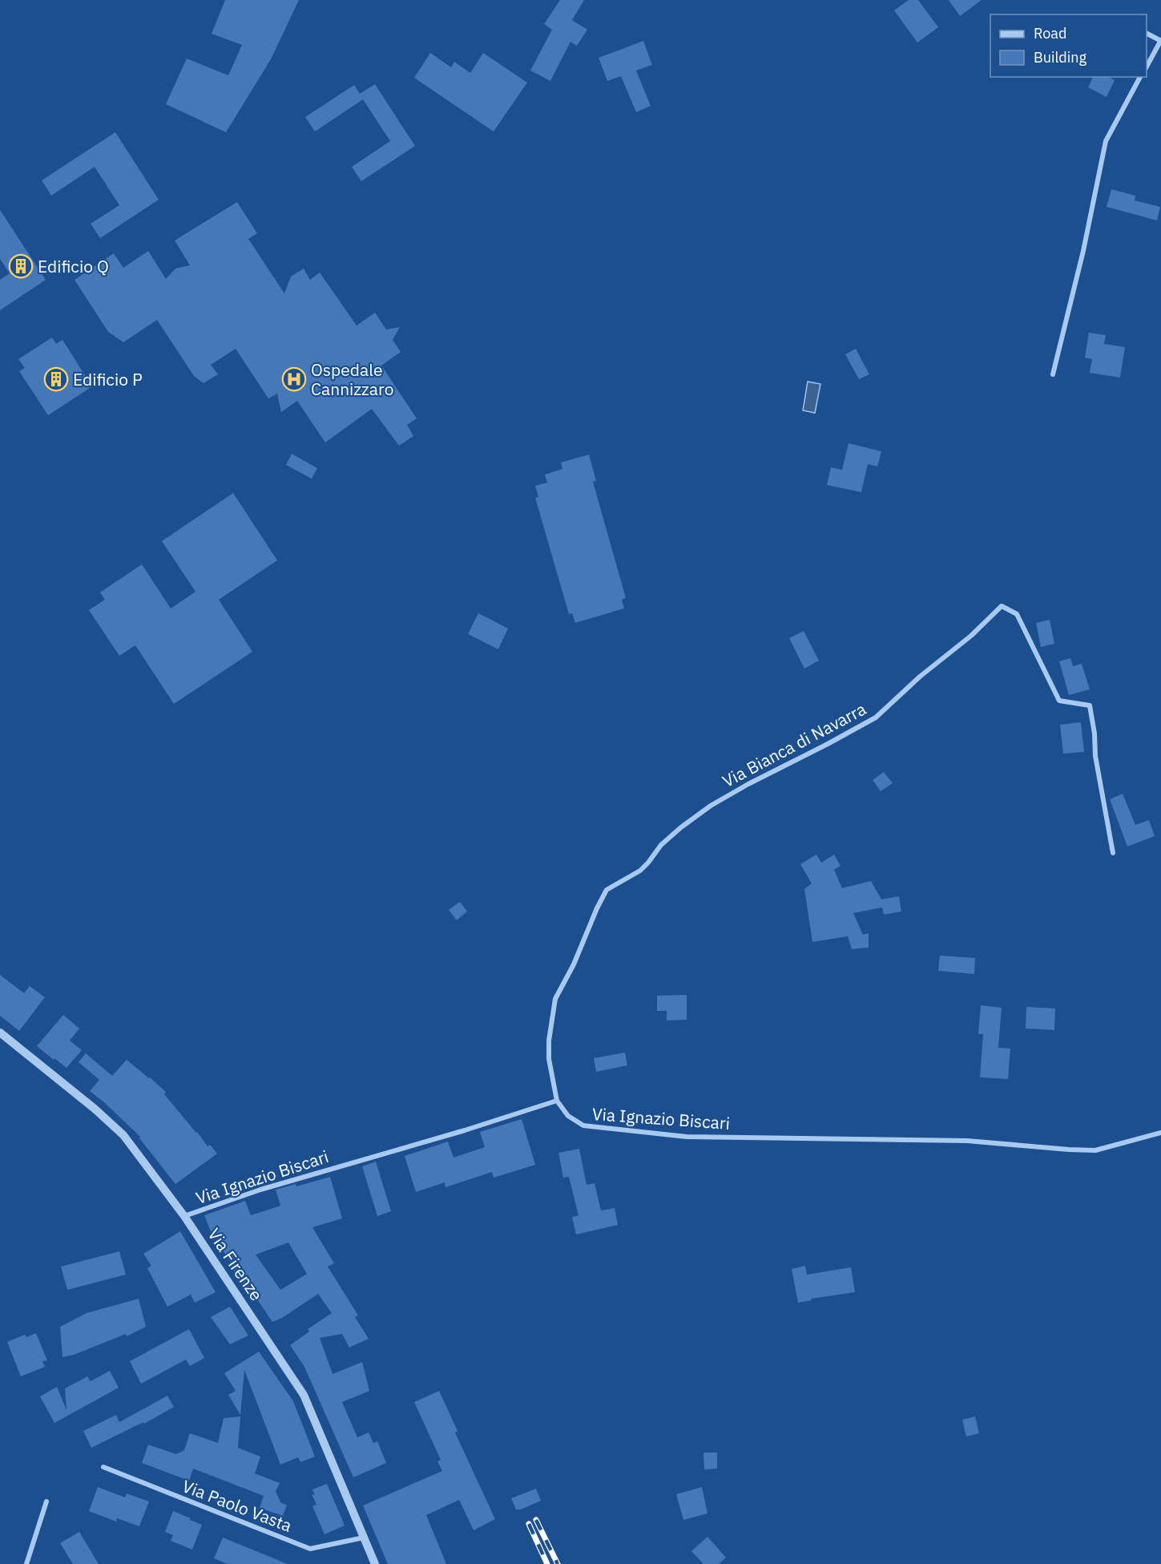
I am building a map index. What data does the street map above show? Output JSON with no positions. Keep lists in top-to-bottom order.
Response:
{
  "streets": {
    "street": [
      "Via Bianca di Navarra",
      "Via Ignazio Biscari",
      "Via Firenze",
      "Via Paolo Vasta"
    ]
  },
  "crossings": [
    ["Via Bianca di Navarra", "Via Ignazio Biscari"],
    ["Via Ignazio Biscari", "Via Firenze"],
    ["Via Firenze", "Via Paolo Vasta"]
  ],
  "places": {
    "building": ["Edificio Q", "Edificio P"],
    "hospital": ["Ospedale Cannizzaro"]
  },
  "legend": ["Road", "Building"]
}
